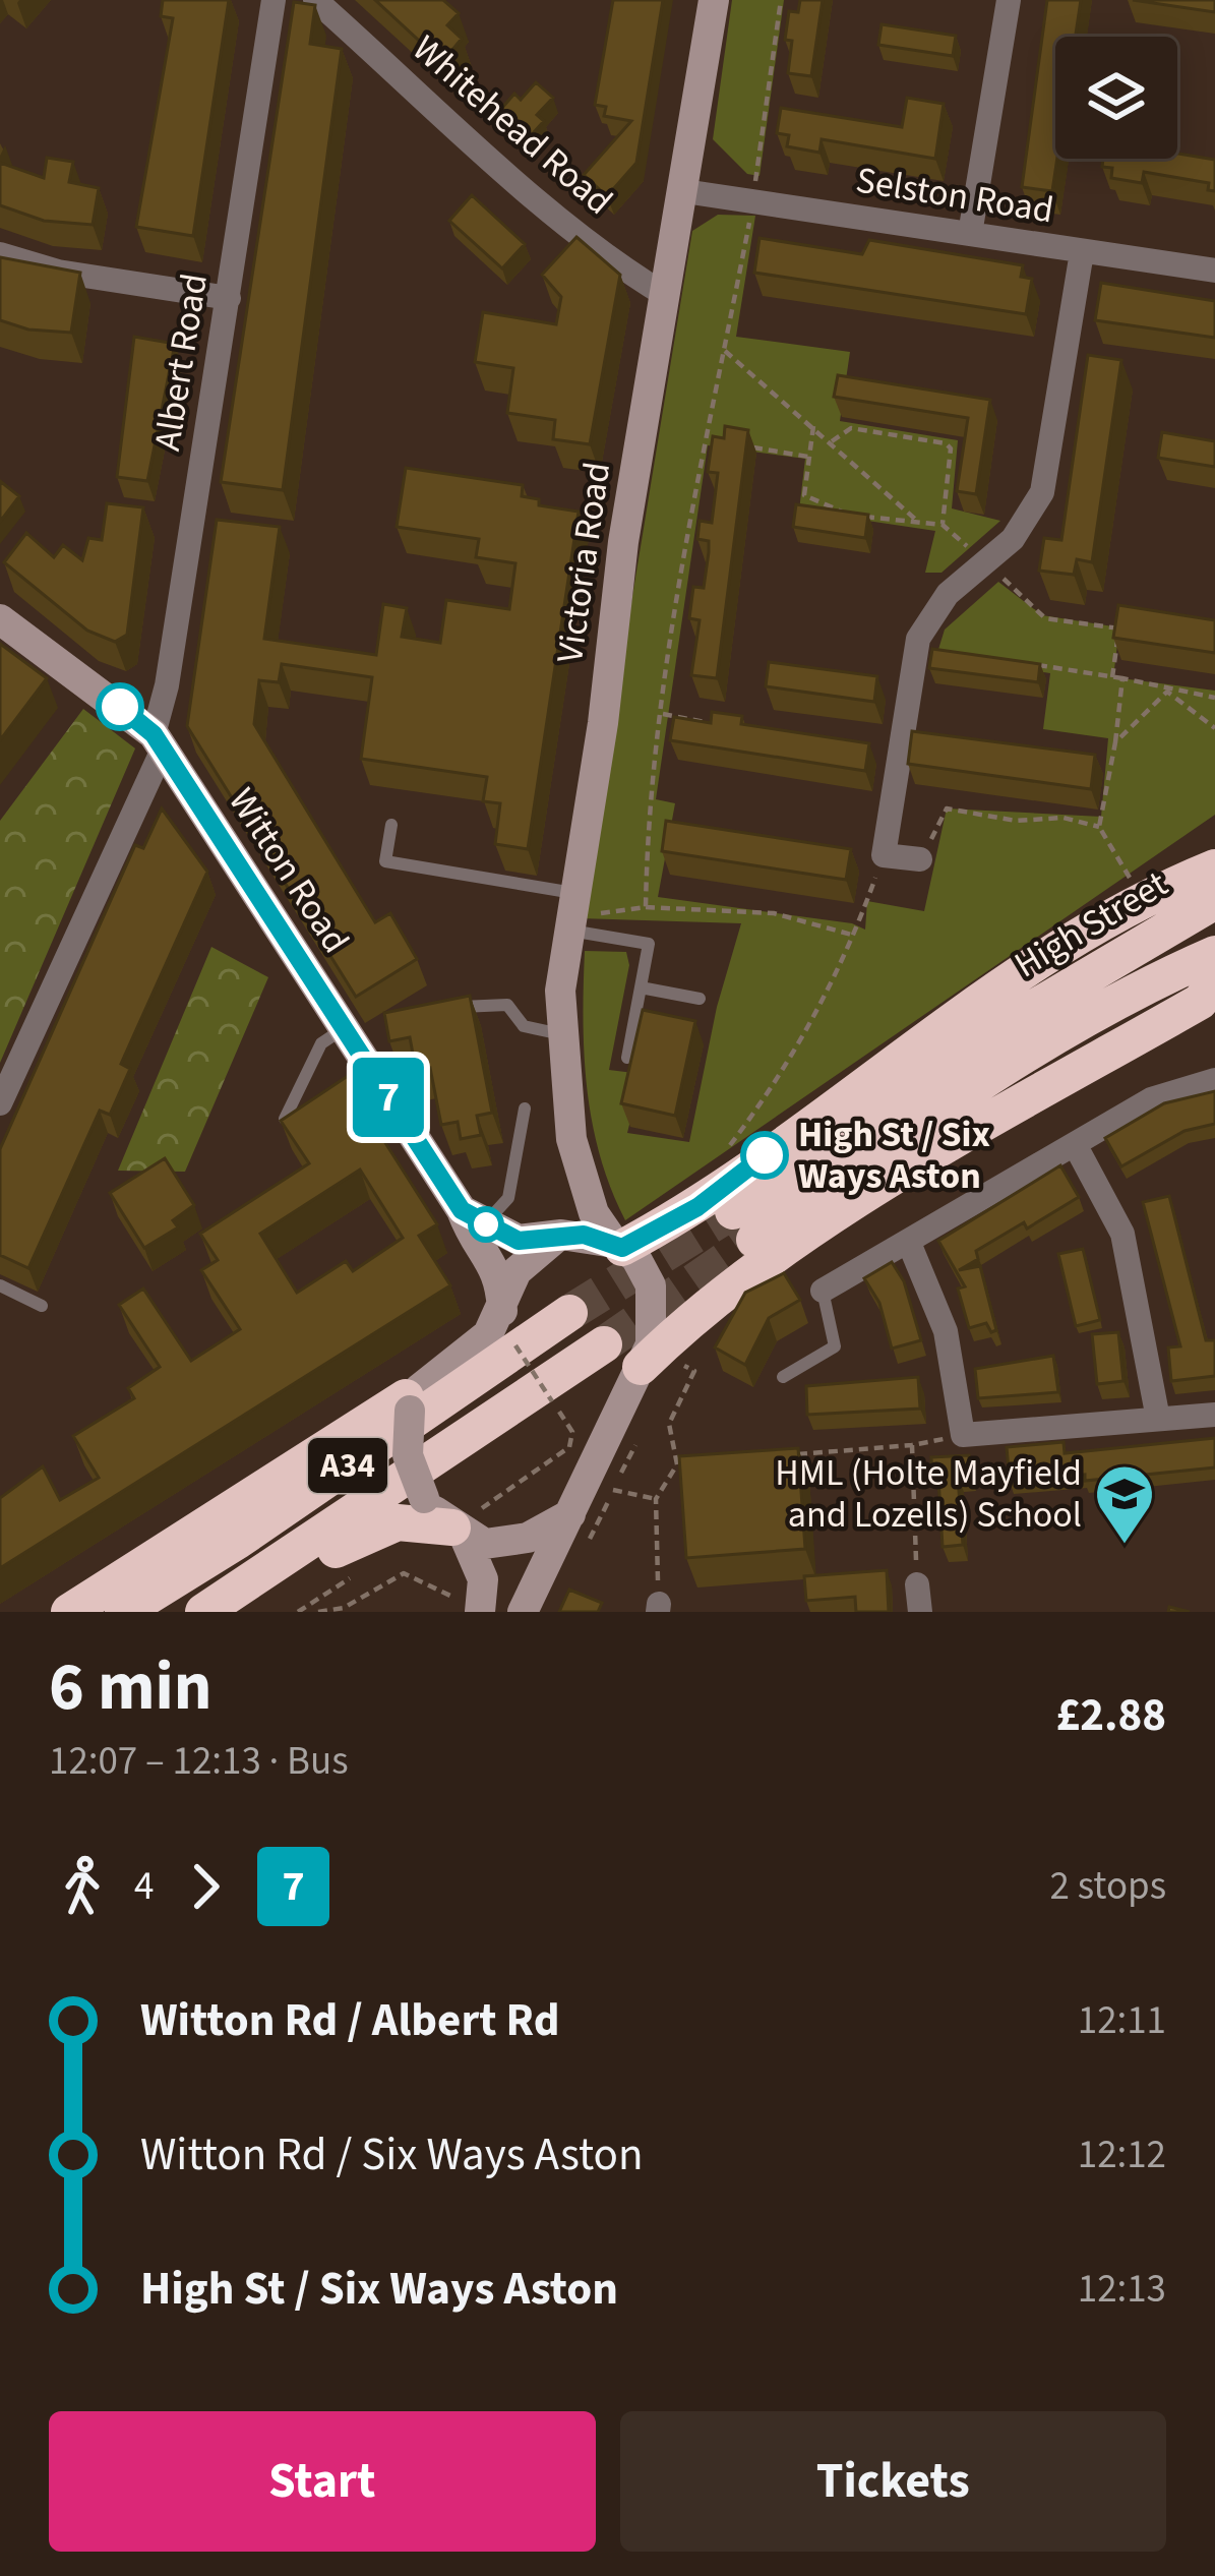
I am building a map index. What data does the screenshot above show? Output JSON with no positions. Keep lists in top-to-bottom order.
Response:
{
  "streets": {
    "highway": ["High Street", "A34"],
    "main road": ["Victoria Road", "Witton Road"],
    "street": ["Whitehead Road", "Selston Road", "Albert Road"]
  },
  "crossings": [
    ["Whitehead Road", "Victoria Road"],
    ["Selston Road", "Victoria Road"],
    ["Albert Road", "Witton Road"]
  ],
  "places": {
    "other": ["High St / Six Ways Aston"],
    "school or university": ["HML (Holte Mayfield and Lozells) School"]
  },
  "lines": ["bus line 7"],
  "page": {
    "on_map": "7",
    "heading": ["6 min", "12:07 – 12:13 · Bus", "£2.88"],
    "legs": ["4", "7", "2 stops"],
    "list": [
      {
        "name": "Witton Rd / Albert Rd",
        "value": "12:11"
      },
      {
        "name": "Witton Rd / Six Ways Aston",
        "value": "12:12"
      },
      {
        "name": "High St / Six Ways Aston",
        "value": "12:13"
      }
    ],
    "buttons": ["Start", "Tickets"]
  }
}
